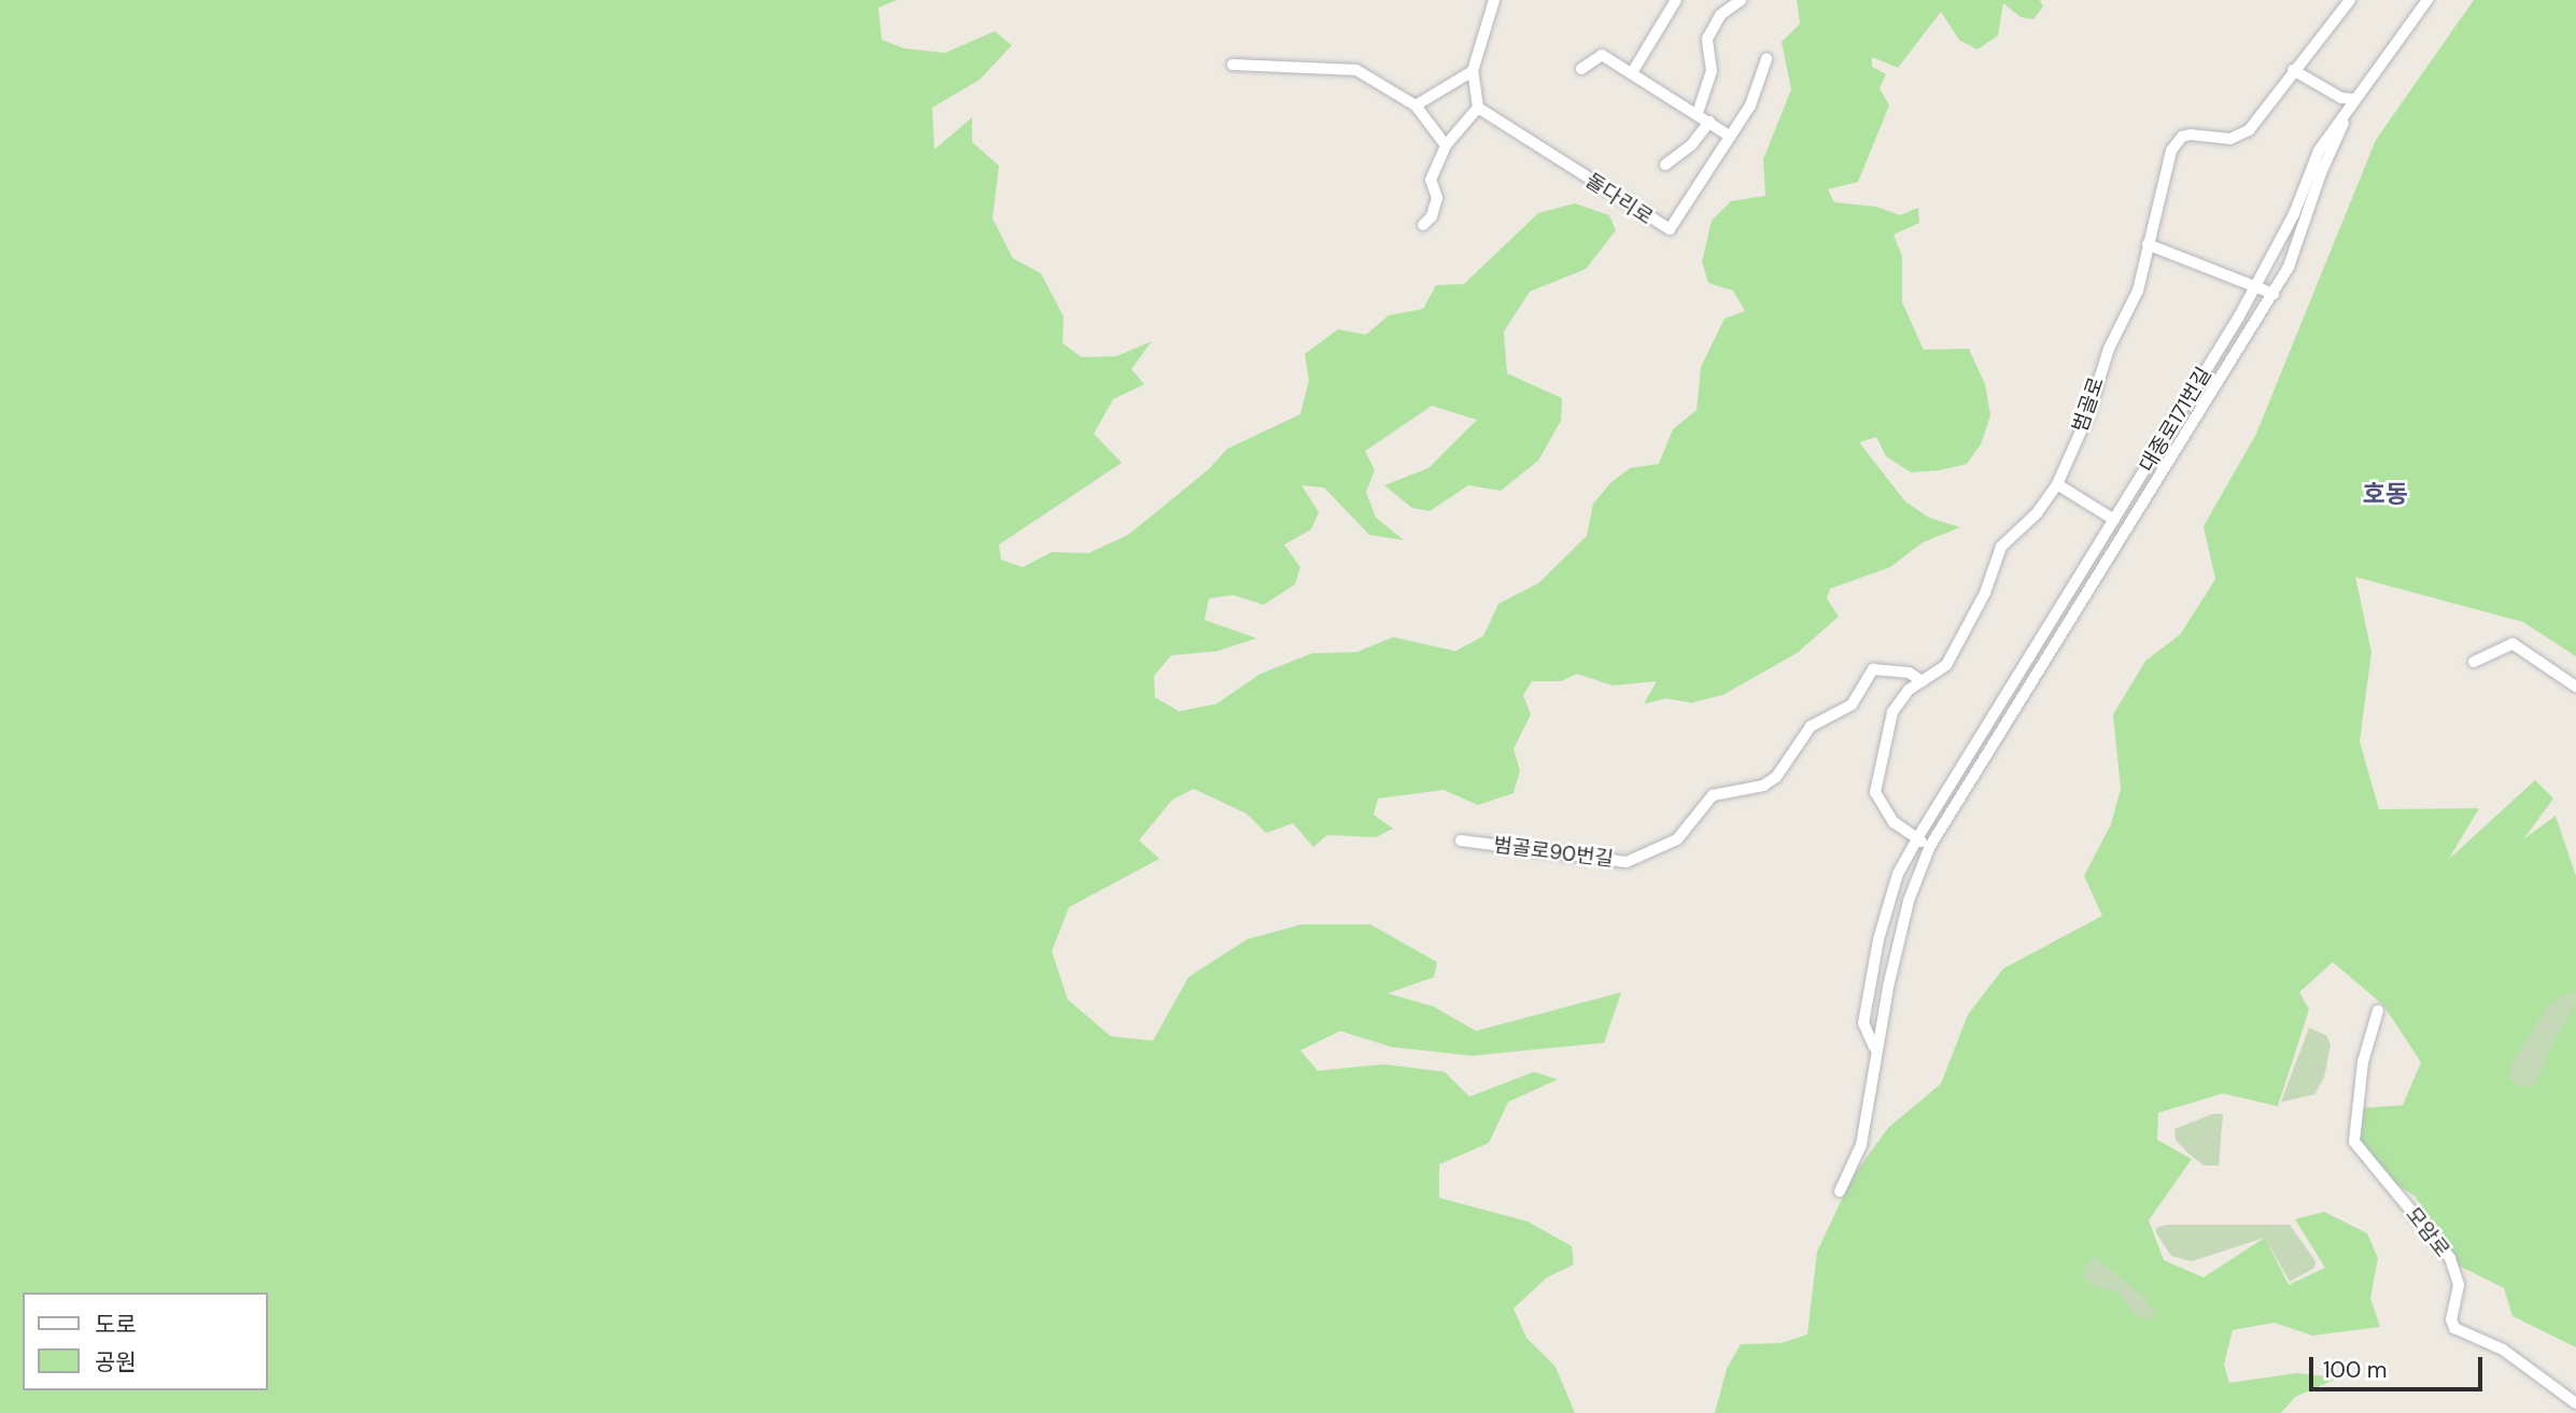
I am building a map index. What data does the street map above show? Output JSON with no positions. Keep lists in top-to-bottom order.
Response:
{
  "streets": {
    "street": [
      "돌다리로",
      "범골로",
      "대종로171번길",
      "범골로90번길",
      "모암로"
    ]
  },
  "crossings": [
    ["범골로", "대종로171번길"],
    ["범골로", "범골로90번길"]
  ],
  "districts": ["호동"],
  "legend": ["도로", "공원"],
  "scale_bar": "100 m"
}
